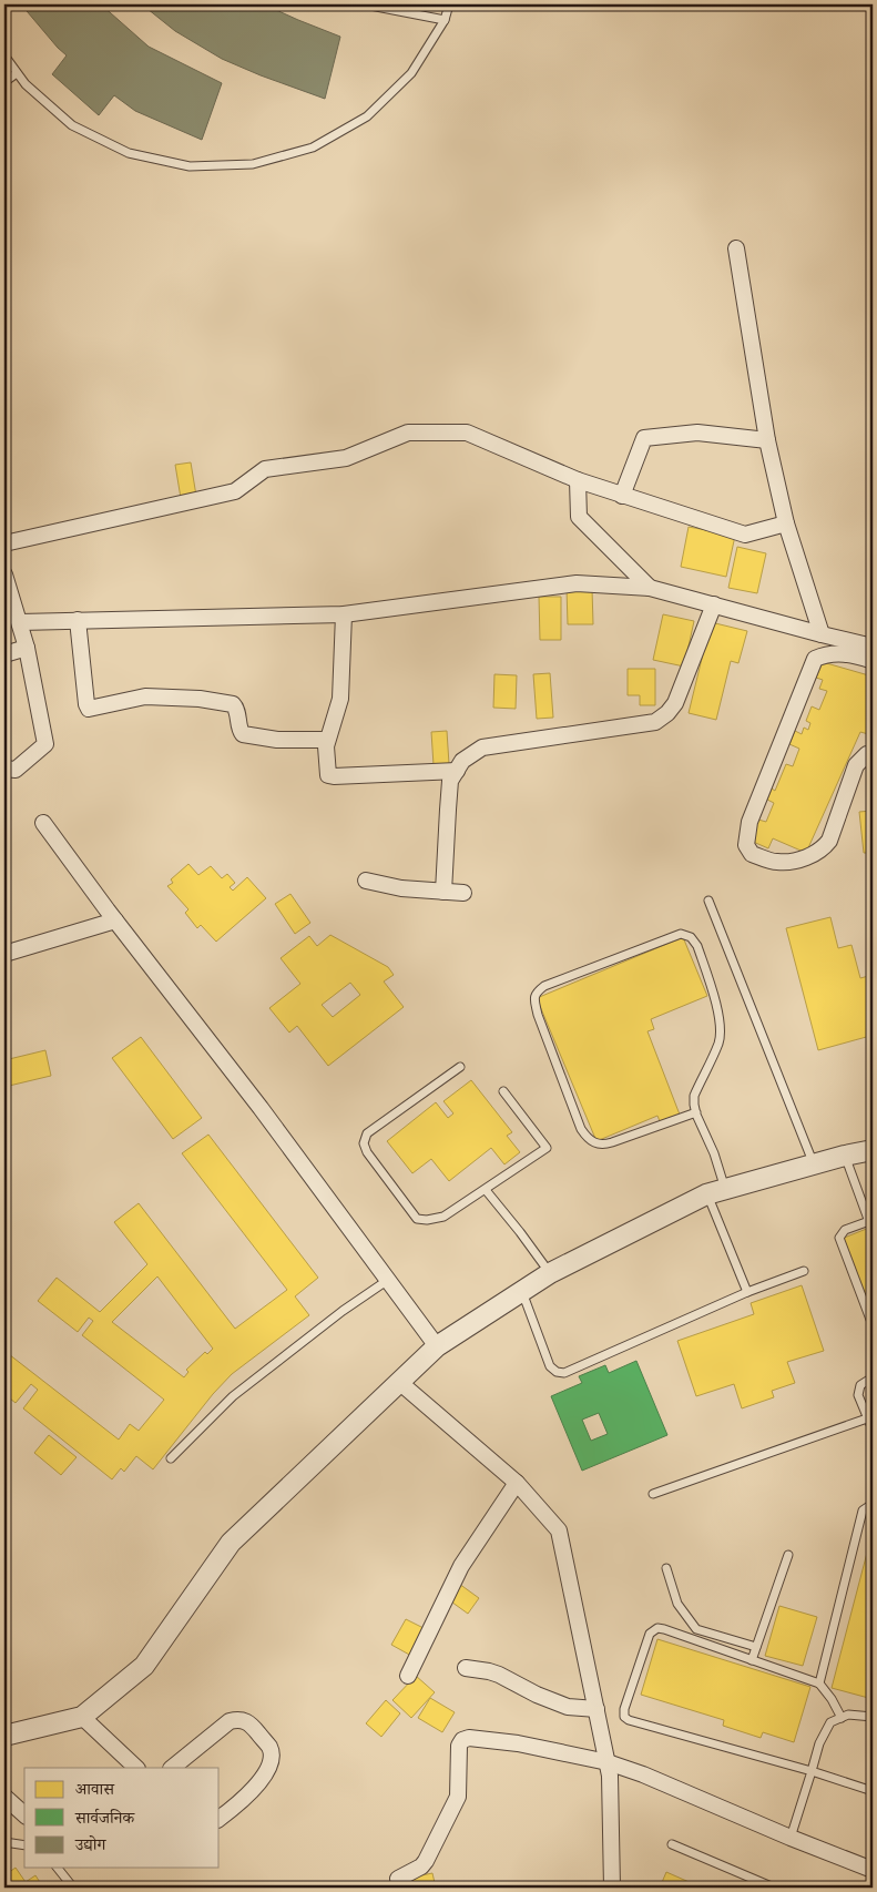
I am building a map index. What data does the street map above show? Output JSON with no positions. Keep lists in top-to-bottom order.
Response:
{
  "legend": ["आवास", "सार्वजनिक", "उद्योग"]
}
